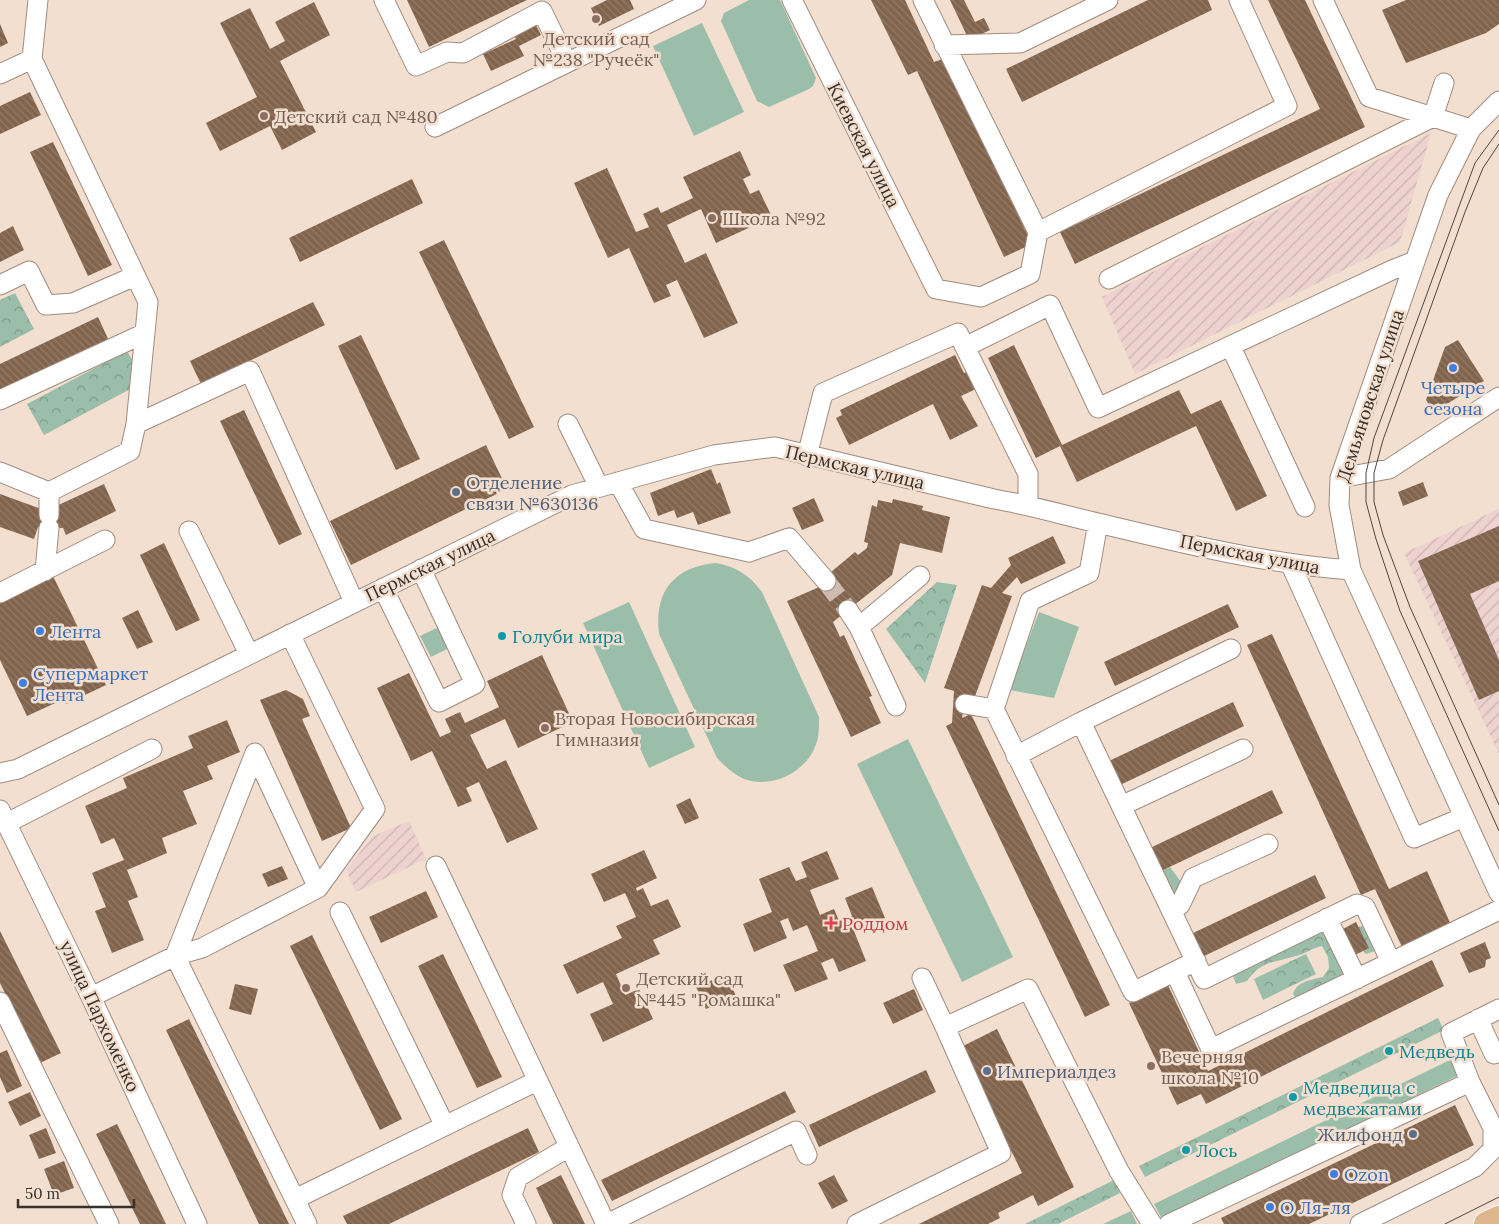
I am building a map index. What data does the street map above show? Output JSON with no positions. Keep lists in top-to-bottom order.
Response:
{
  "streets": {
    "street": [
      "Киевская улица",
      "Демьяновская улица",
      "Пермская улица",
      "улица Пархоменко"
    ]
  },
  "crossings": [
    ["Демьяновская улица", "Пермская улица"]
  ],
  "places": {
    "other": [
      "Детский сад №238 \"Ручеёк\"",
      "Детский сад №480",
      "Школа №92",
      "Четыре сезона",
      "Отделение связи №630136",
      "Лента",
      "Голуби мира",
      "Супермаркет Лента",
      "Вторая Новосибирская Гимназия",
      "Детский сад №445 \"Ромашка\"",
      "Медведь",
      "Вечерняя школа №10",
      "Империалдез",
      "Медведица с медвежатами",
      "Жилфонд",
      "Лось",
      "Ozon",
      "О Ля-ля"
    ],
    "health": ["Роддом"]
  },
  "scale_bar": "50 m"
}
